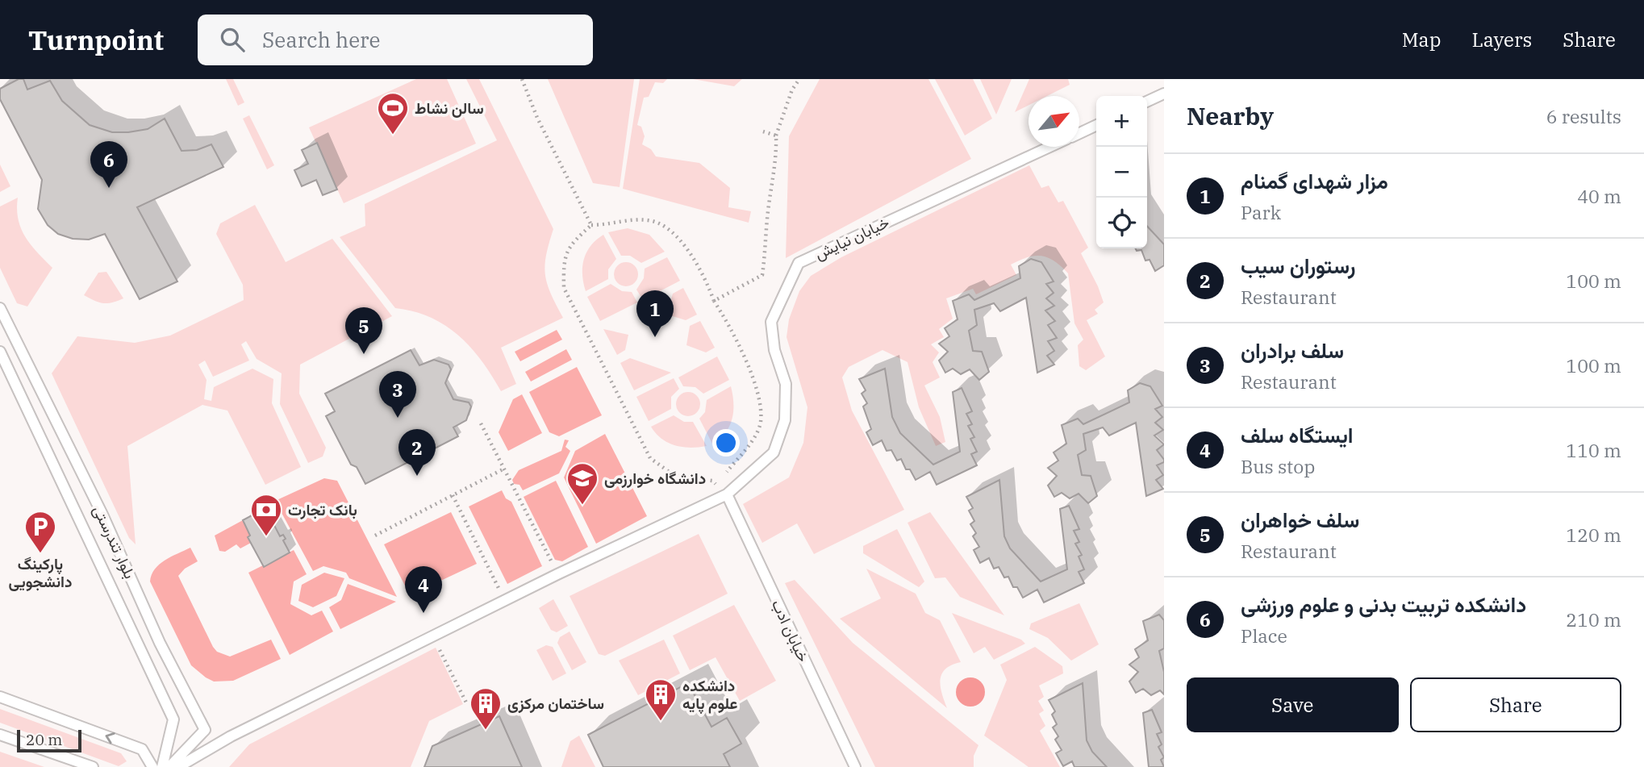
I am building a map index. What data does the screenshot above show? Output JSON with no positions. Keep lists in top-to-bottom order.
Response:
{
  "streets": {
    "lane": ["خیابان نیایش", "بلوار تندرستی", "خیابان ادب"]
  },
  "crossings": [
    ["خیابان نیایش", "خیابان ادب"]
  ],
  "places": {
    "sports": ["سالن نشاط"],
    "school or university": ["دانشگاه خوارزمی"],
    "bank": ["بانک تجارت"],
    "parking": ["پارکینگ دانشجویی"],
    "building": ["دانشکده علوم پایه", "ساختمان مرکزی"]
  },
  "scale_bar": "20 m",
  "north": "top right",
  "page": {
    "header": "Turnpoint",
    "search": "Search here",
    "nav": ["Map", "Layers", "Share"],
    "heading": ["Nearby", "6 results"],
    "map_buttons": ["+", "−"],
    "pins": [
      "6",
      "1",
      "5",
      "3",
      "2",
      "4"
    ],
    "list": [
      {
        "mark": "1",
        "name": "مزار شهدای گمنام",
        "note": "Park",
        "value": "40 m"
      },
      {
        "mark": "2",
        "name": "رستوران سیب",
        "note": "Restaurant",
        "value": "100 m"
      },
      {
        "mark": "3",
        "name": "سلف برادران",
        "note": "Restaurant",
        "value": "100 m"
      },
      {
        "mark": "4",
        "name": "ایستگاه سلف",
        "note": "Bus stop",
        "value": "110 m"
      },
      {
        "mark": "5",
        "name": "سلف خواهران",
        "note": "Restaurant",
        "value": "120 m"
      },
      {
        "mark": "6",
        "name": "دانشکده تربیت بدنی و علوم ورزشی",
        "note": "Place",
        "value": "210 m"
      }
    ],
    "buttons": ["Save", "Share"],
    "scale": "20 m"
  }
}
